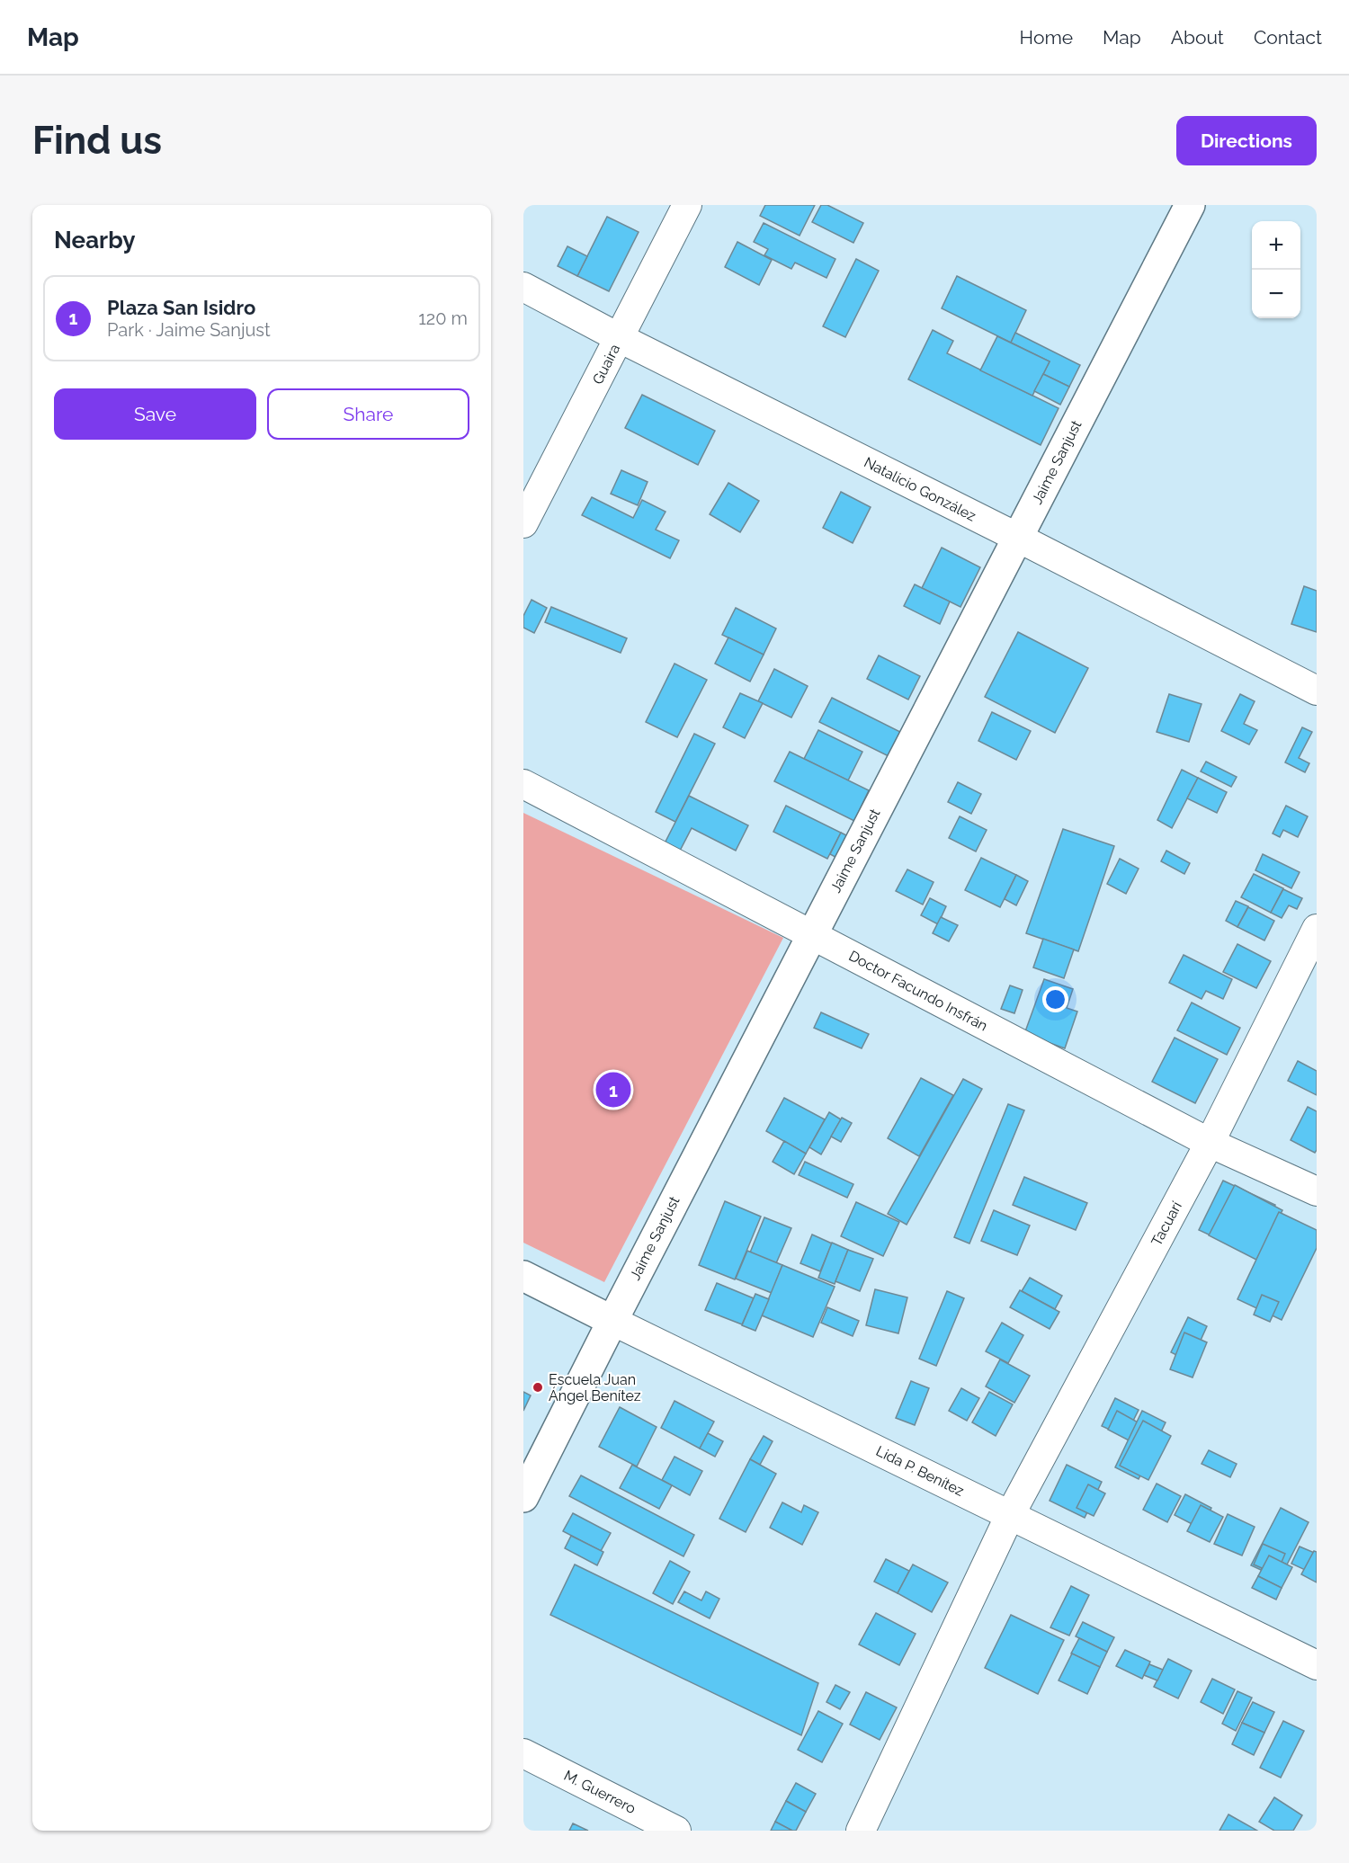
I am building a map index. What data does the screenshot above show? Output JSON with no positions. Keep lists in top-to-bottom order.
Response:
{
  "streets": {
    "main road": ["Jaime Sanjust", "Lida P. Benítez"],
    "street": [
      "Guaira",
      "Natalicio González",
      "Doctor Facundo Insfrán",
      "Tacuarí",
      "M. Guerrero"
    ]
  },
  "crossings": [
    ["Guaira", "Natalicio González"],
    ["Jaime Sanjust", "Natalicio González"],
    ["Jaime Sanjust", "Doctor Facundo Insfrán"],
    ["Jaime Sanjust", "Lida P. Benítez"],
    ["Doctor Facundo Insfrán", "Tacuarí"],
    ["Tacuarí", "Lida P. Benítez"]
  ],
  "places": ["Escuela Juan Ángel Benítez"],
  "page": {
    "header": "Map",
    "nav": [
      "Home",
      "Map",
      "About",
      "Contact"
    ],
    "buttons": [
      "Directions",
      ["Save", "Share"]
    ],
    "title": "Find us",
    "heading": "Nearby",
    "map_buttons": ["+", "−"],
    "list": [
      {
        "mark": "1",
        "name": "Plaza San Isidro",
        "note": "Park · Jaime Sanjust",
        "value": "120 m"
      }
    ],
    "pins": "1"
  }
}
